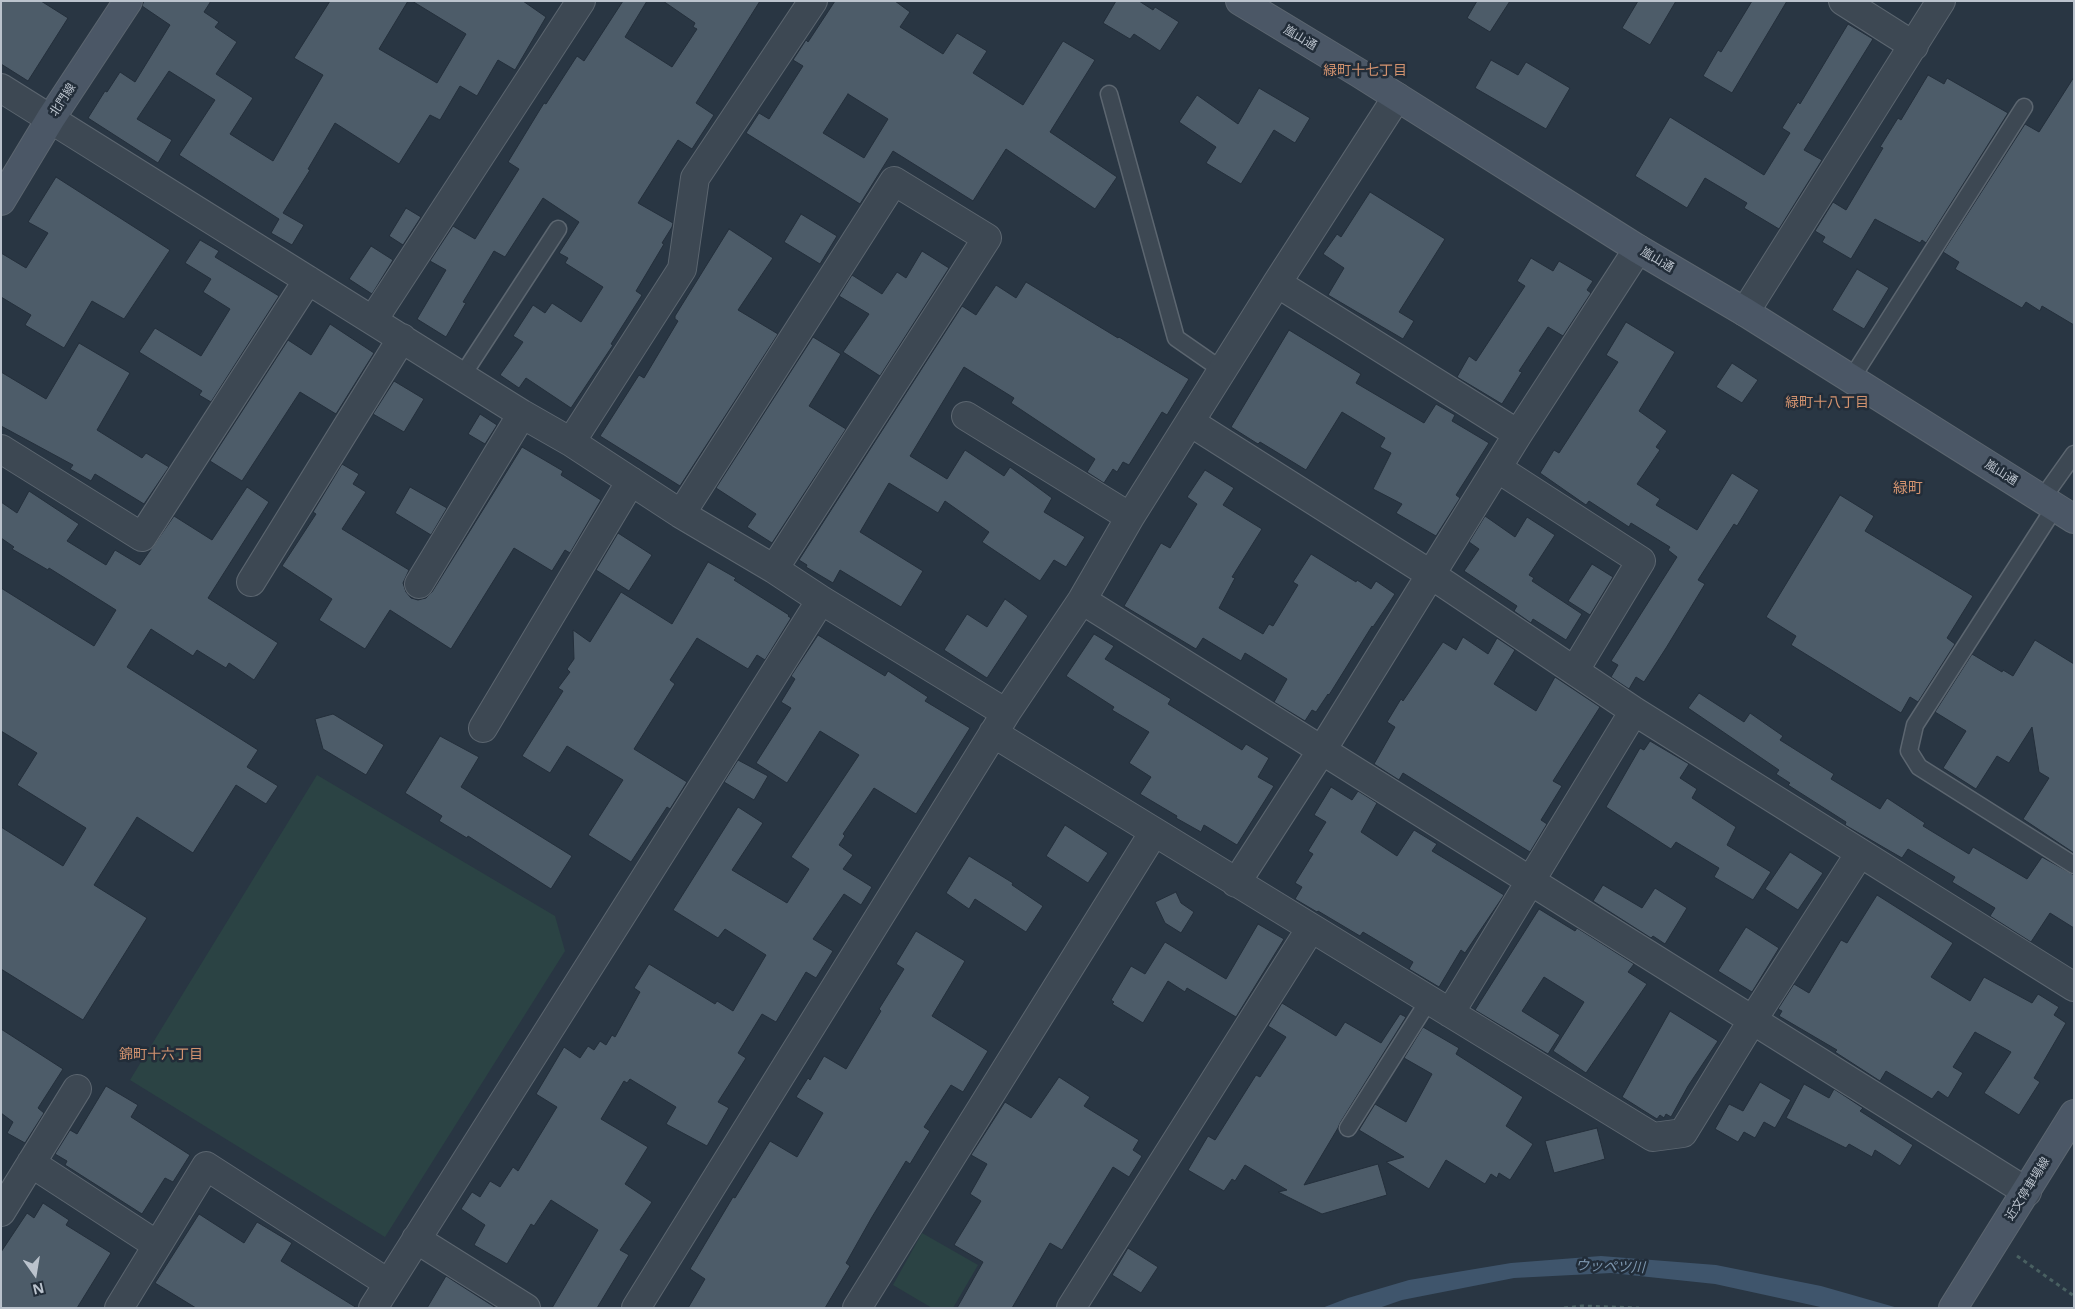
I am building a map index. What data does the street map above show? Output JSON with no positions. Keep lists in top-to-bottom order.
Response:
{
  "streets": {
    "street": ["嵐山通", "北門線", "近文停車場線"]
  },
  "districts": [
    "緑町十七丁目",
    "緑町十八丁目",
    "緑町",
    "錦町十六丁目"
  ],
  "water": ["ウッペツ川"],
  "north": "bottom"
}
